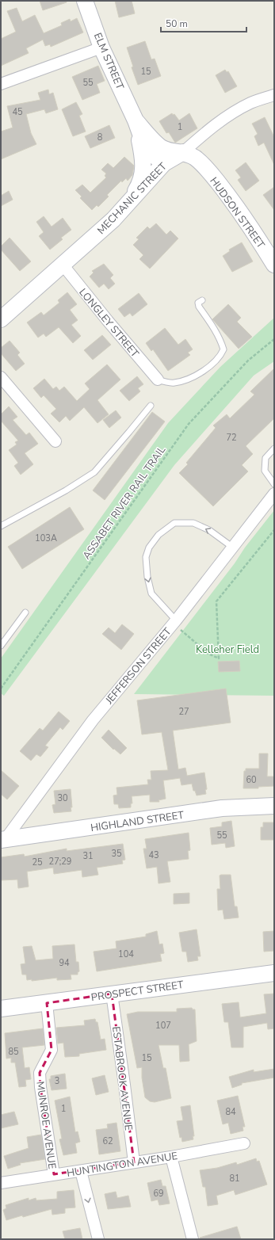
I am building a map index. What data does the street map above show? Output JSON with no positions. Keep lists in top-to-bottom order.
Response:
{
  "streets": {
    "street": [
      "ELM STREET",
      "MECHANIC STREET",
      "HUDSON STREET",
      "LONGLEY STREET",
      "JEFFERSON STREET",
      "HIGHLAND STREET",
      "PROSPECT STREET",
      "ESTABROOK AVENUE",
      "MUNROE AVENUE",
      "HUNTINGTON AVENUE"
    ],
    "path": ["ASSABET RIVER RAIL TRAIL"]
  },
  "crossings": [
    ["ELM STREET", "MECHANIC STREET"],
    ["ELM STREET", "HUDSON STREET"],
    ["MECHANIC STREET", "HUDSON STREET"],
    ["MECHANIC STREET", "LONGLEY STREET"],
    ["JEFFERSON STREET", "HIGHLAND STREET"],
    ["PROSPECT STREET", "ESTABROOK AVENUE"],
    ["PROSPECT STREET", "MUNROE AVENUE"],
    ["ESTABROOK AVENUE", "HUNTINGTON AVENUE"],
    ["MUNROE AVENUE", "HUNTINGTON AVENUE"]
  ],
  "parks": ["Kelleher Field"],
  "house_numbers": [
    "15",
    "55",
    "45",
    "1",
    "8",
    "72",
    "103A",
    "27",
    "60",
    "30",
    "55",
    "35",
    "43",
    "31",
    "27;29",
    "25",
    "104",
    "94",
    "107",
    "85",
    "15",
    "3",
    "1",
    "84",
    "62",
    "81",
    "69"
  ],
  "scale_bar": "50 m"
}
